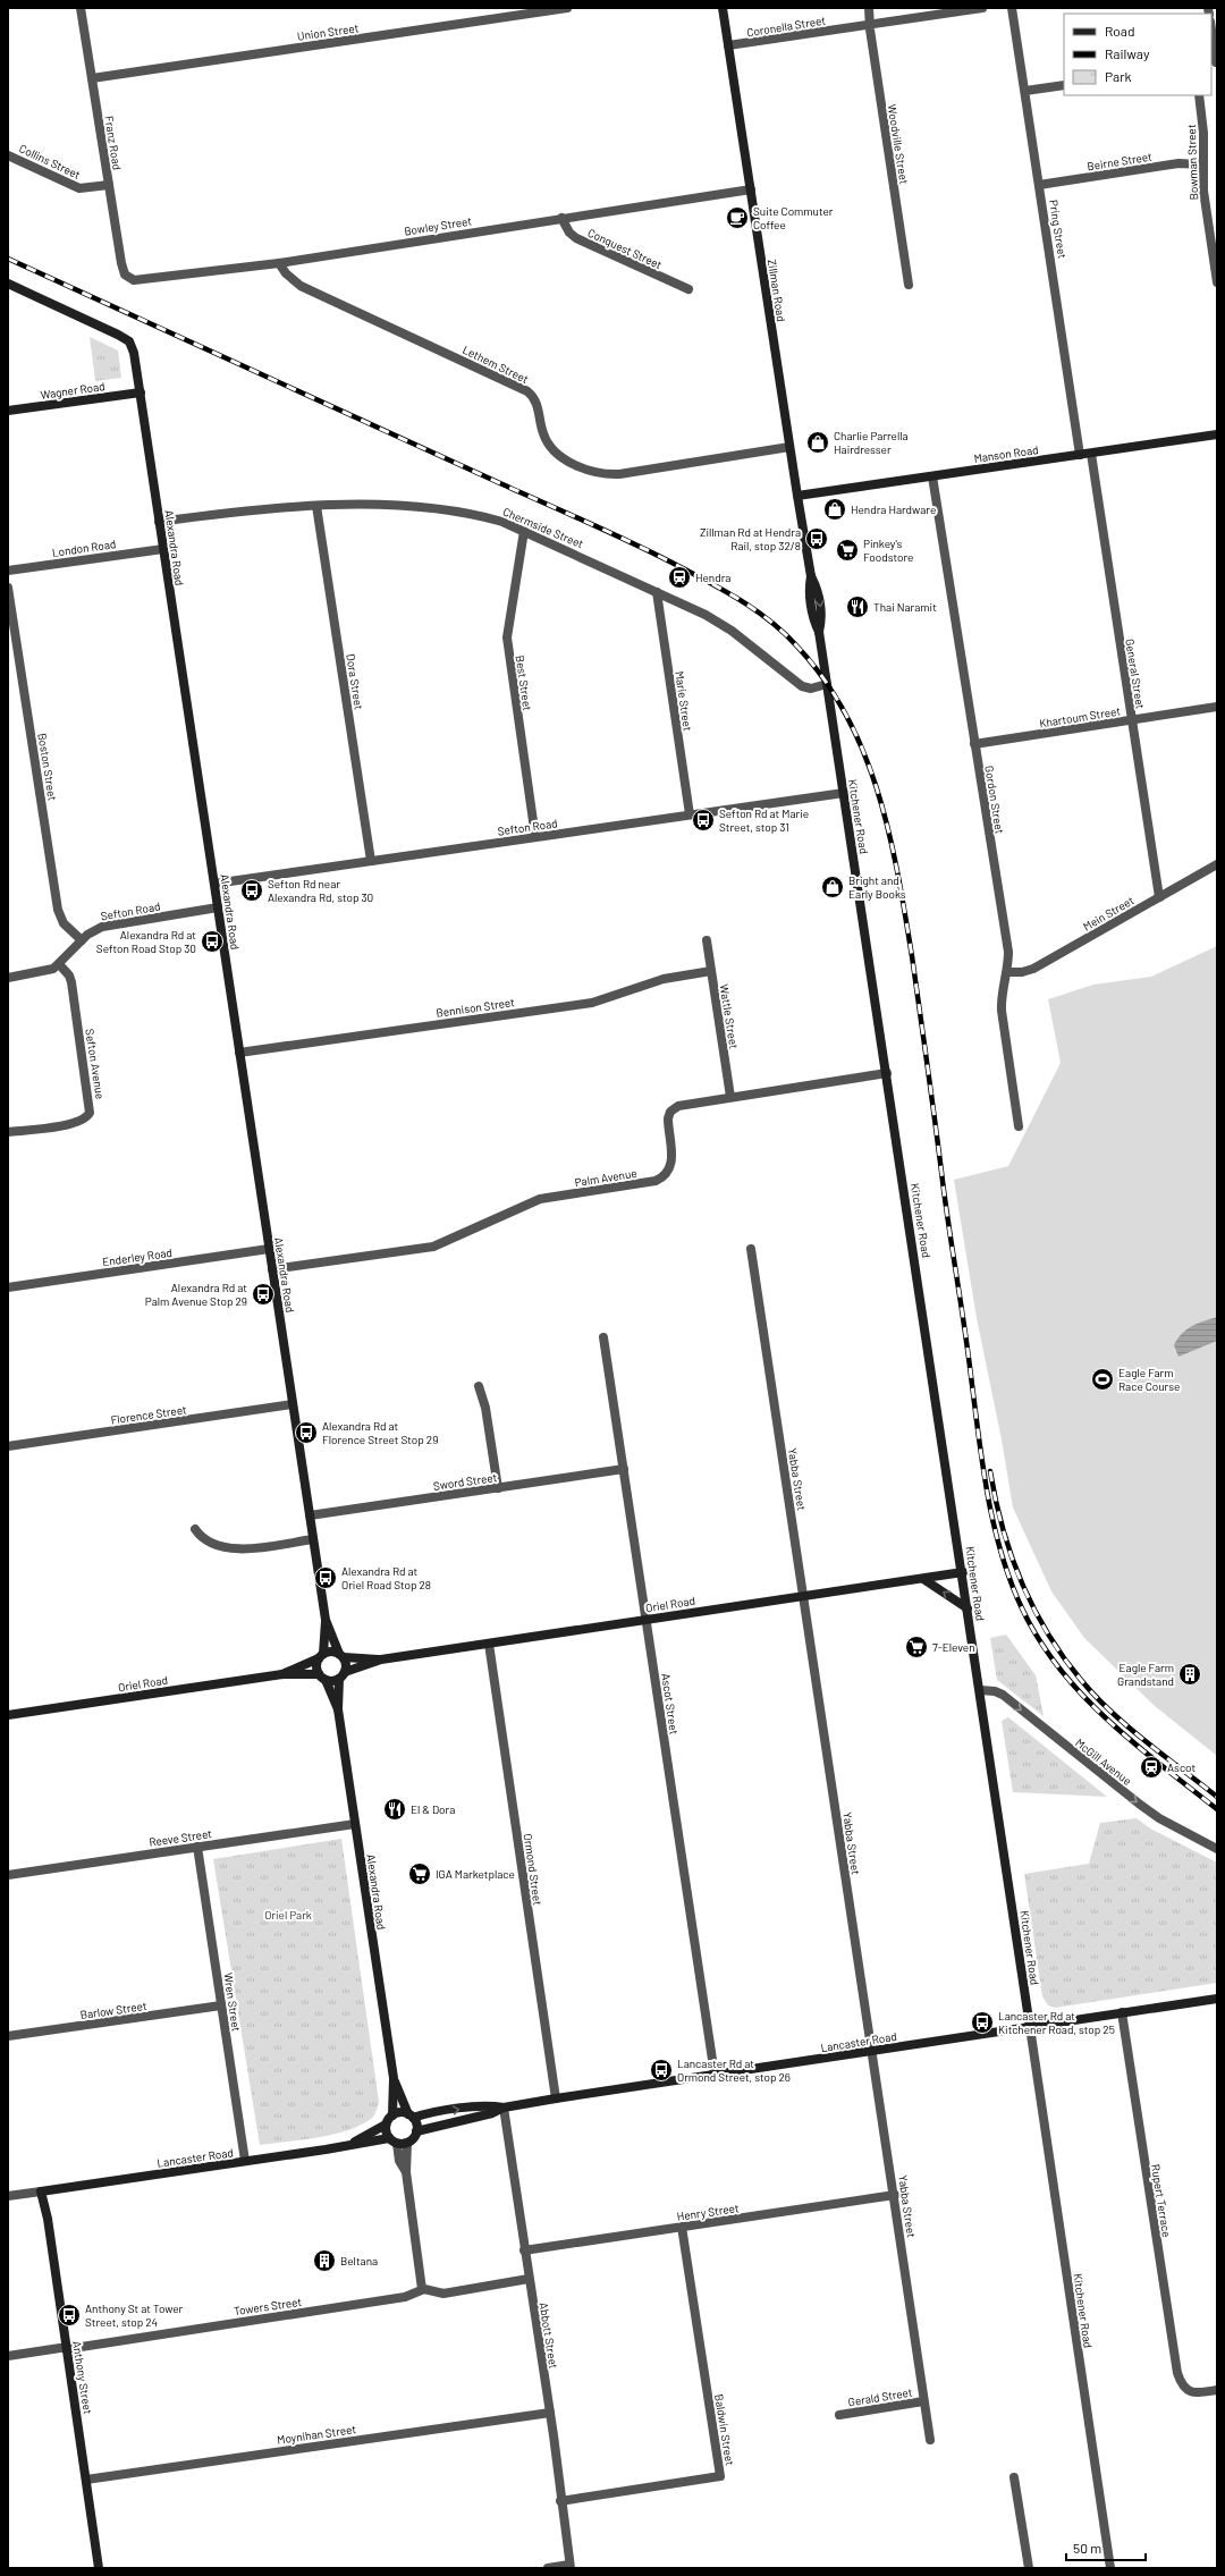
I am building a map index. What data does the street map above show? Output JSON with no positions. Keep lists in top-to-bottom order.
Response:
{
  "streets": {
    "street": [
      "Coronella Street",
      "Union Street",
      "Franz Road",
      "Woodville Street",
      "Collins Street",
      "Beirne Street",
      "Bowman Street",
      "Bowley Street",
      "Pring Street",
      "Conquest Street",
      "Zillman Road",
      "Lethem Street",
      "Wagner Road",
      "Manson Road",
      "Chermside Street",
      "London Road",
      "Alexandra Road",
      "General Street",
      "Dora Street",
      "Best Street",
      "Marie Street",
      "Khartoum Street",
      "Boston Street",
      "Gordon Street",
      "Kitchener Road",
      "Sefton Road",
      "Mein Street",
      "Bennison Street",
      "Wattle Street",
      "Sefton Avenue",
      "Palm Avenue",
      "Enderley Road",
      "Florence Street",
      "Yabba Street",
      "Sword Street",
      "Oriel Road",
      "Ascot Street",
      "McGill Avenue",
      "Reeve Street",
      "Ormond Street",
      "Wren Street",
      "Barlow Street",
      "Lancaster Road",
      "Rupert Terrace",
      "Henry Street",
      "Towers Street",
      "Abbott Street",
      "Anthony Street",
      "Gerald Street",
      "Baldwin Street",
      "Moynihan Street"
    ]
  },
  "crossings": [
    ["Coronella Street", "Woodville Street"],
    ["Coronella Street", "Zillman Road"],
    ["Union Street", "Franz Road"],
    ["Franz Road", "Collins Street"],
    ["Franz Road", "Bowley Street"],
    ["Beirne Street", "Bowman Street"],
    ["Beirne Street", "Pring Street"],
    ["Bowley Street", "Conquest Street"],
    ["Bowley Street", "Zillman Road"],
    ["Bowley Street", "Lethem Street"],
    ["Pring Street", "Manson Road"],
    ["Zillman Road", "Lethem Street"],
    ["Zillman Road", "Manson Road"],
    ["Zillman Road", "Chermside Street"],
    ["Zillman Road", "Kitchener Road"],
    ["Wagner Road", "Alexandra Road"],
    ["Manson Road", "General Street"],
    ["Manson Road", "Gordon Street"],
    ["Chermside Street", "Alexandra Road"],
    ["Chermside Street", "Dora Street"],
    ["Chermside Street", "Best Street"],
    ["Chermside Street", "Marie Street"],
    ["Chermside Street", "Kitchener Road"],
    ["London Road", "Alexandra Road"],
    ["Alexandra Road", "Sefton Road"],
    ["Alexandra Road", "Bennison Street"],
    ["Alexandra Road", "Palm Avenue"],
    ["Alexandra Road", "Enderley Road"],
    ["Alexandra Road", "Florence Street"],
    ["Alexandra Road", "Sword Street"],
    ["Alexandra Road", "Oriel Road"],
    ["Alexandra Road", "Reeve Street"],
    ["Alexandra Road", "Lancaster Road"],
    ["General Street", "Khartoum Street"],
    ["General Street", "Mein Street"],
    ["Dora Street", "Sefton Road"],
    ["Best Street", "Sefton Road"],
    ["Marie Street", "Sefton Road"],
    ["Khartoum Street", "Gordon Street"],
    ["Boston Street", "Sefton Road"],
    ["Gordon Street", "Mein Street"],
    ["Kitchener Road", "Sefton Road"],
    ["Kitchener Road", "Palm Avenue"],
    ["Kitchener Road", "Oriel Road"],
    ["Kitchener Road", "McGill Avenue"],
    ["Kitchener Road", "Lancaster Road"],
    ["Sefton Road", "Sefton Avenue"],
    ["Bennison Street", "Wattle Street"],
    ["Wattle Street", "Palm Avenue"],
    ["Yabba Street", "Oriel Road"],
    ["Yabba Street", "Lancaster Road"],
    ["Yabba Street", "Henry Street"],
    ["Yabba Street", "Gerald Street"],
    ["Sword Street", "Ascot Street"],
    ["Oriel Road", "Ascot Street"],
    ["Oriel Road", "Ormond Street"],
    ["Ascot Street", "Lancaster Road"],
    ["Reeve Street", "Wren Street"],
    ["Ormond Street", "Lancaster Road"],
    ["Wren Street", "Barlow Street"],
    ["Wren Street", "Lancaster Road"],
    ["Lancaster Road", "Rupert Terrace"],
    ["Lancaster Road", "Abbott Street"],
    ["Lancaster Road", "Anthony Street"],
    ["Henry Street", "Abbott Street"],
    ["Henry Street", "Baldwin Street"],
    ["Towers Street", "Anthony Street"],
    ["Abbott Street", "Baldwin Street"],
    ["Abbott Street", "Moynihan Street"],
    ["Anthony Street", "Moynihan Street"]
  ],
  "one_way": ["McGill Avenue"],
  "parks": ["Oriel Park"],
  "places": {
    "cafe": ["Suite Commuter Coffee"],
    "shop": ["Charlie Parrella Hairdresser", "Hendra Hardware", "Bright and Early Books"],
    "bus stop": [
      "Zillman Rd at Hendra Rail, stop 32/8",
      "Sefton Rd at Marie Street, stop 31",
      "Sefton Rd near Alexandra Rd, stop 30",
      "Alexandra Rd at Sefton Road Stop 30",
      "Alexandra Rd at Palm Avenue Stop 29",
      "Alexandra Rd at Florence Street Stop 29",
      "Alexandra Rd at Oriel Road Stop 28",
      "Lancaster Rd at Kitchener Road, stop 25",
      "Lancaster Rd at Ormond Street, stop 26",
      "Anthony St at Tower Street, stop 24"
    ],
    "supermarket": ["Pinkey's Foodstore", "7-Eleven", "IGA Marketplace"],
    "station": ["Hendra", "Ascot"],
    "restaurant": ["Thai Naramit", "El & Dora"],
    "sports": ["Eagle Farm Race Course"],
    "building": ["Eagle Farm Grandstand", "Beltana"]
  },
  "legend": ["Road", "Railway", "Park"],
  "scale_bar": "50 m"
}
